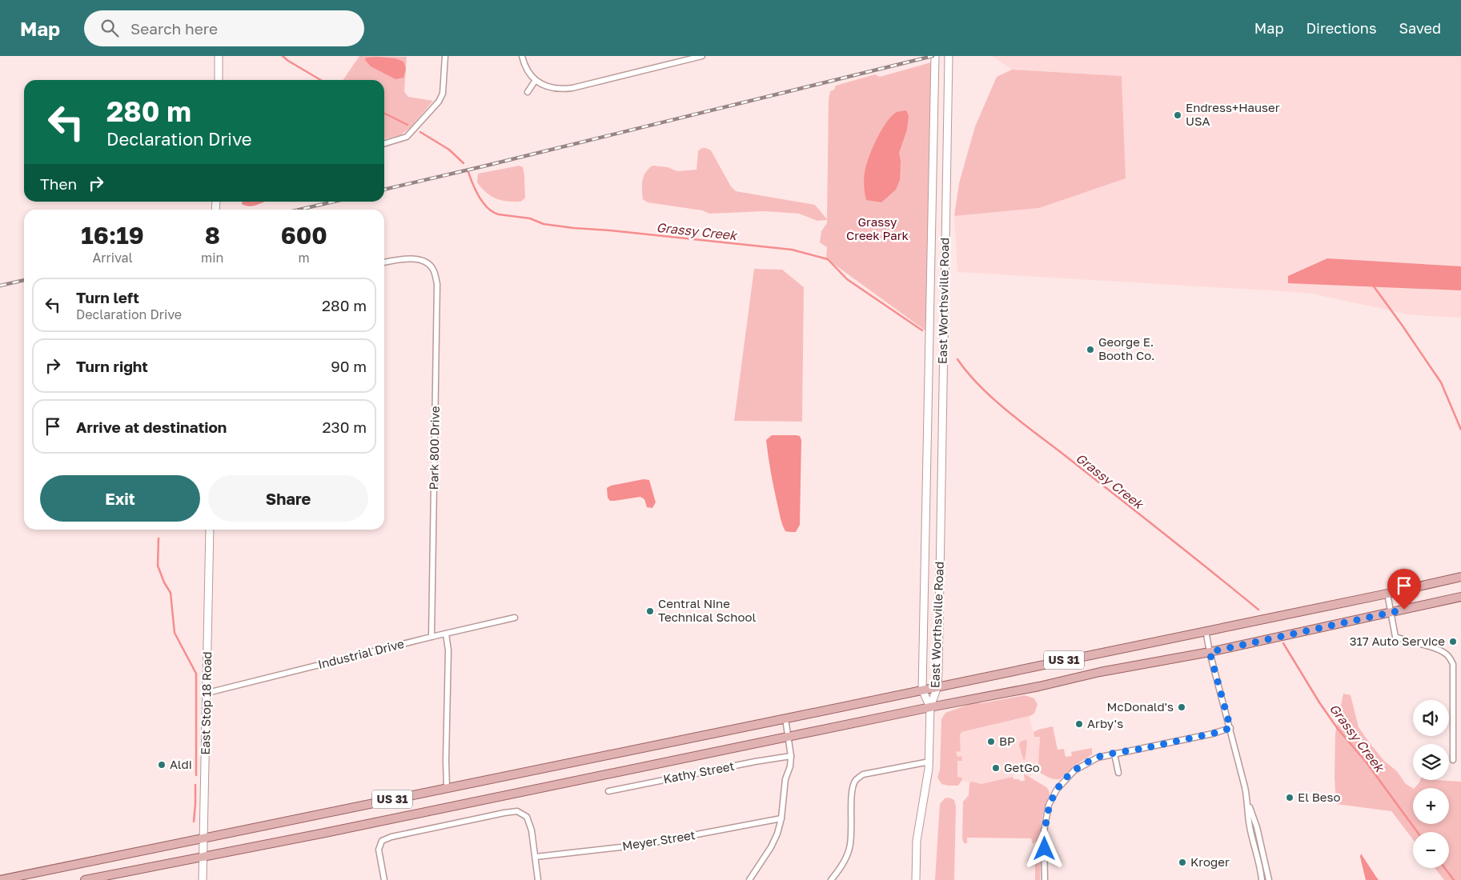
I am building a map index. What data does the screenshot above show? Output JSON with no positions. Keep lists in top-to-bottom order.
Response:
{
  "streets": {
    "main road": ["East Worthsville Road", "US 31", "East Stop 18 Road"],
    "street": [
      "Park 800 Drive",
      "Industrial Drive",
      "Kathy Street",
      "Meyer Street"
    ]
  },
  "crossings": [
    ["East Worthsville Road", "US 31"],
    ["Park 800 Drive", "Industrial Drive"],
    ["Industrial Drive", "East Stop 18 Road"],
    ["US 31", "East Stop 18 Road"]
  ],
  "water": ["Grassy Creek"],
  "parks": ["Grassy Creek Park"],
  "places": [
    "Endress+Hauser USA",
    "George E. Booth Co.",
    "Central Nine Technical School",
    "317 Auto Service",
    "McDonald's",
    "Arby's",
    "BP",
    "Aldi",
    "GetGo",
    "El Beso",
    "Kroger"
  ],
  "page": {
    "header": "Map",
    "search": "Search here",
    "nav": ["Map", "Directions", "Saved"],
    "turn": ["280 m", "Declaration Drive"],
    "then": "Then",
    "eta": [
      "16:19",
      "Arrival",
      "8",
      "min",
      "600",
      "m"
    ],
    "list": [
      {
        "name": "Turn left",
        "note": "Declaration Drive",
        "value": "280 m"
      },
      {
        "name": "Turn right",
        "value": "90 m"
      },
      {
        "name": "Arrive at destination",
        "value": "230 m"
      }
    ],
    "buttons": ["Exit", "Share"],
    "map_buttons": ["+", "−"]
  }
}
